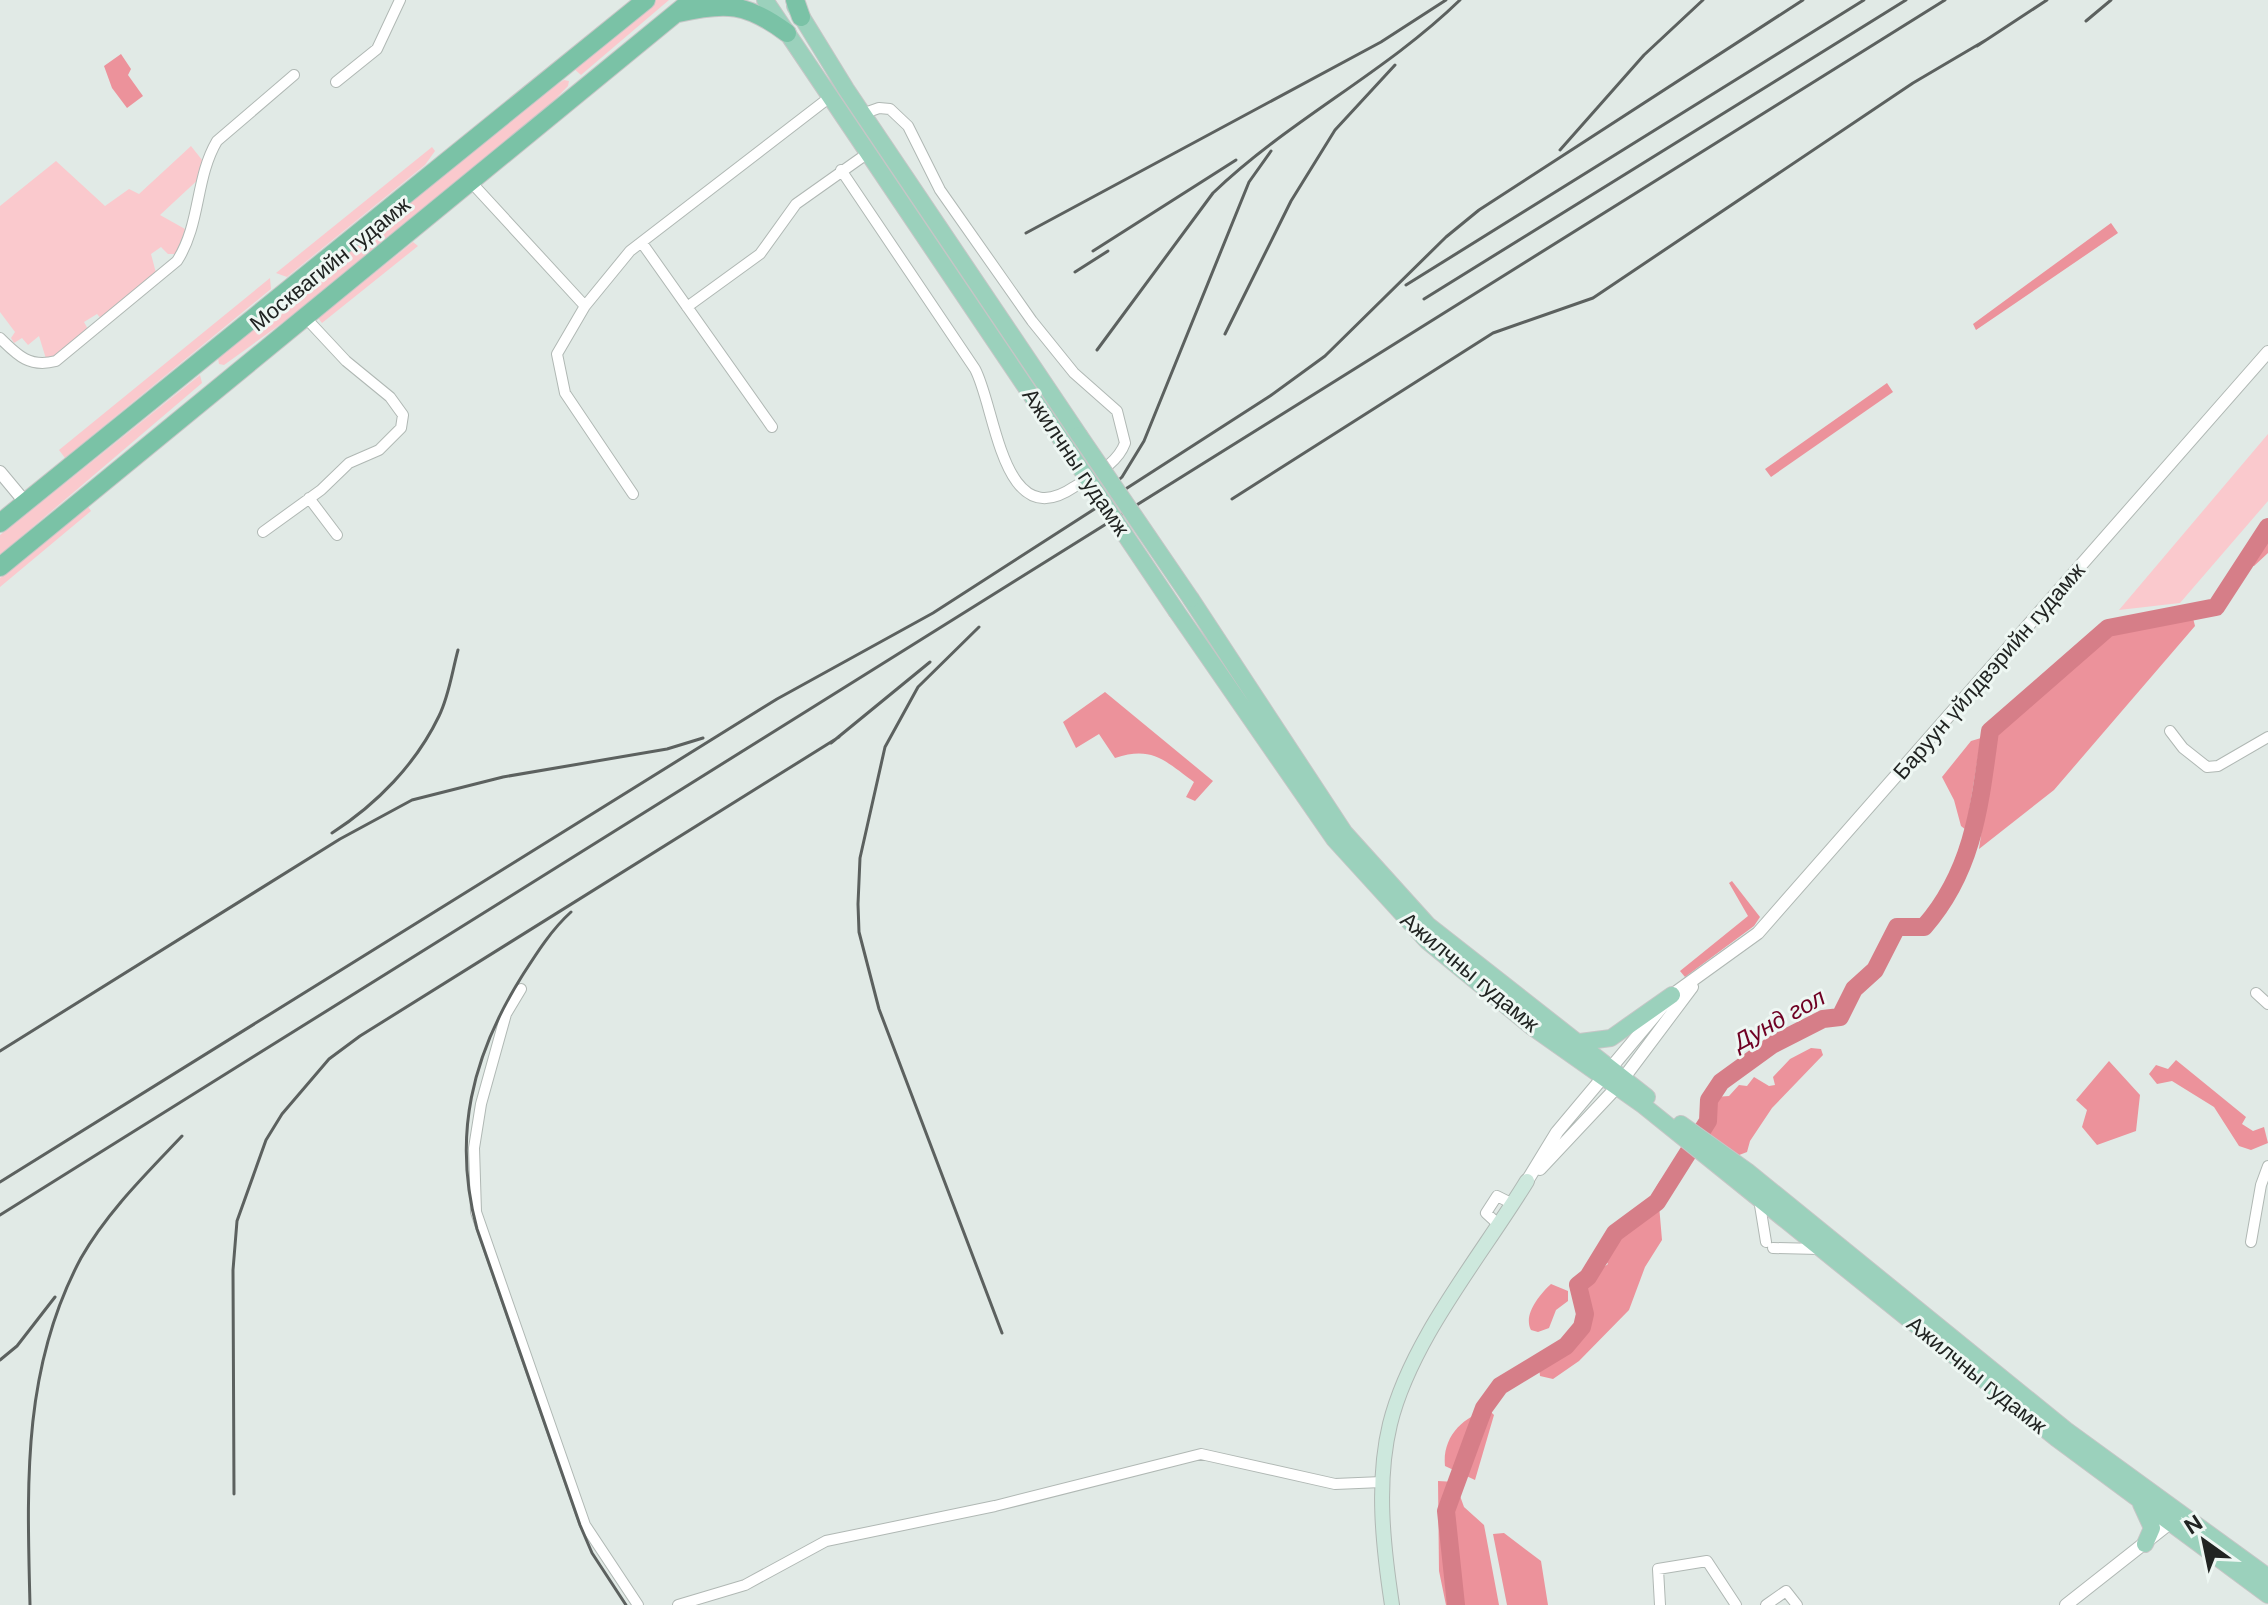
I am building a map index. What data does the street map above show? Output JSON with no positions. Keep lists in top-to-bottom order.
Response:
{
  "streets": {
    "highway": ["Москвагийн гудамж"],
    "main road": ["Ажилчны гудамж"],
    "street": ["Баруун үйлдвэрийн гудамж"]
  },
  "crossings": [
    ["Ажилчны гудамж", "Баруун үйлдвэрийн гудамж"]
  ],
  "water": ["Дунд гол"],
  "north": "top left"
}
